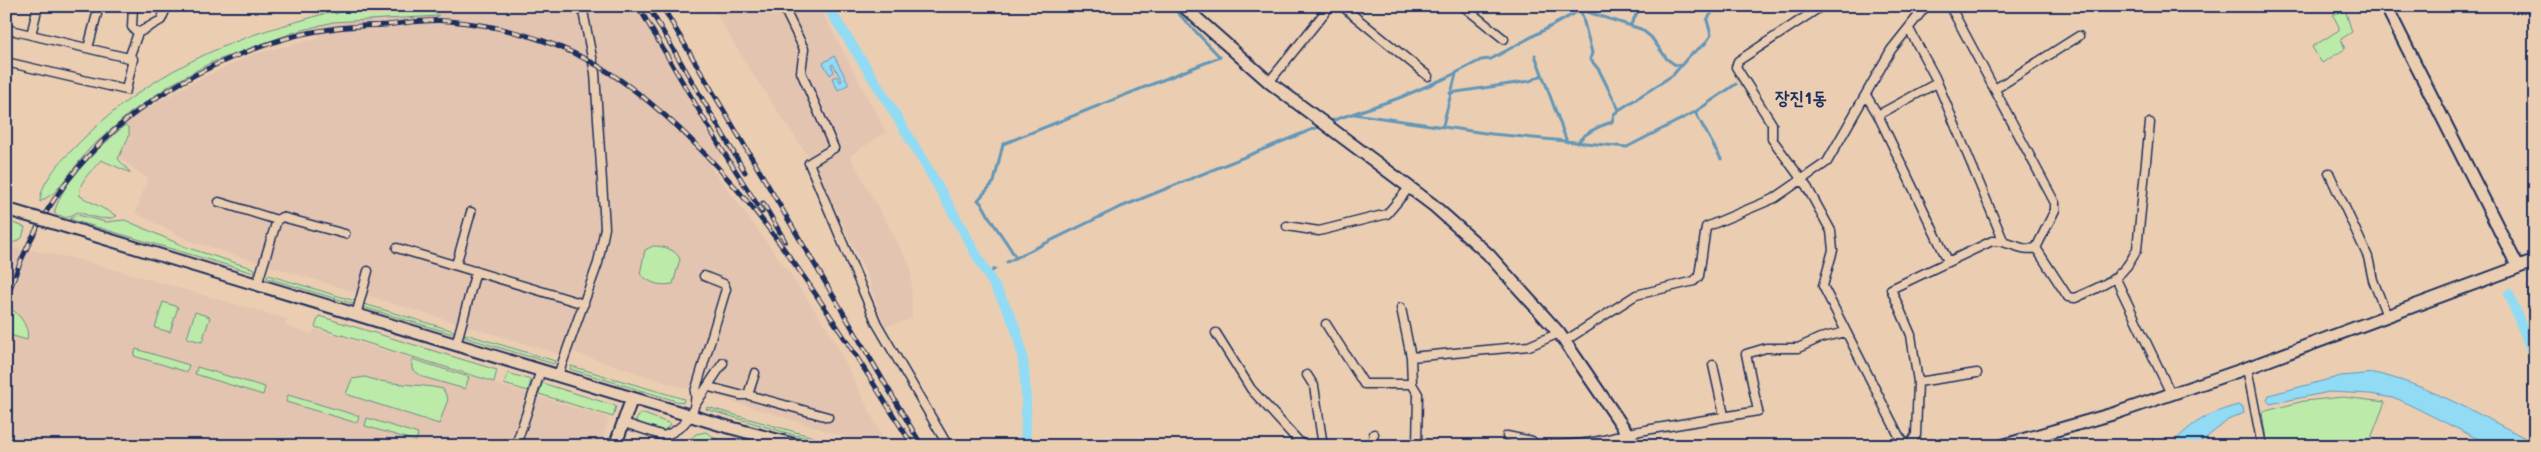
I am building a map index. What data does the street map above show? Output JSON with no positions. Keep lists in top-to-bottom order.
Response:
{
  "districts": ["장진1동"]
}
